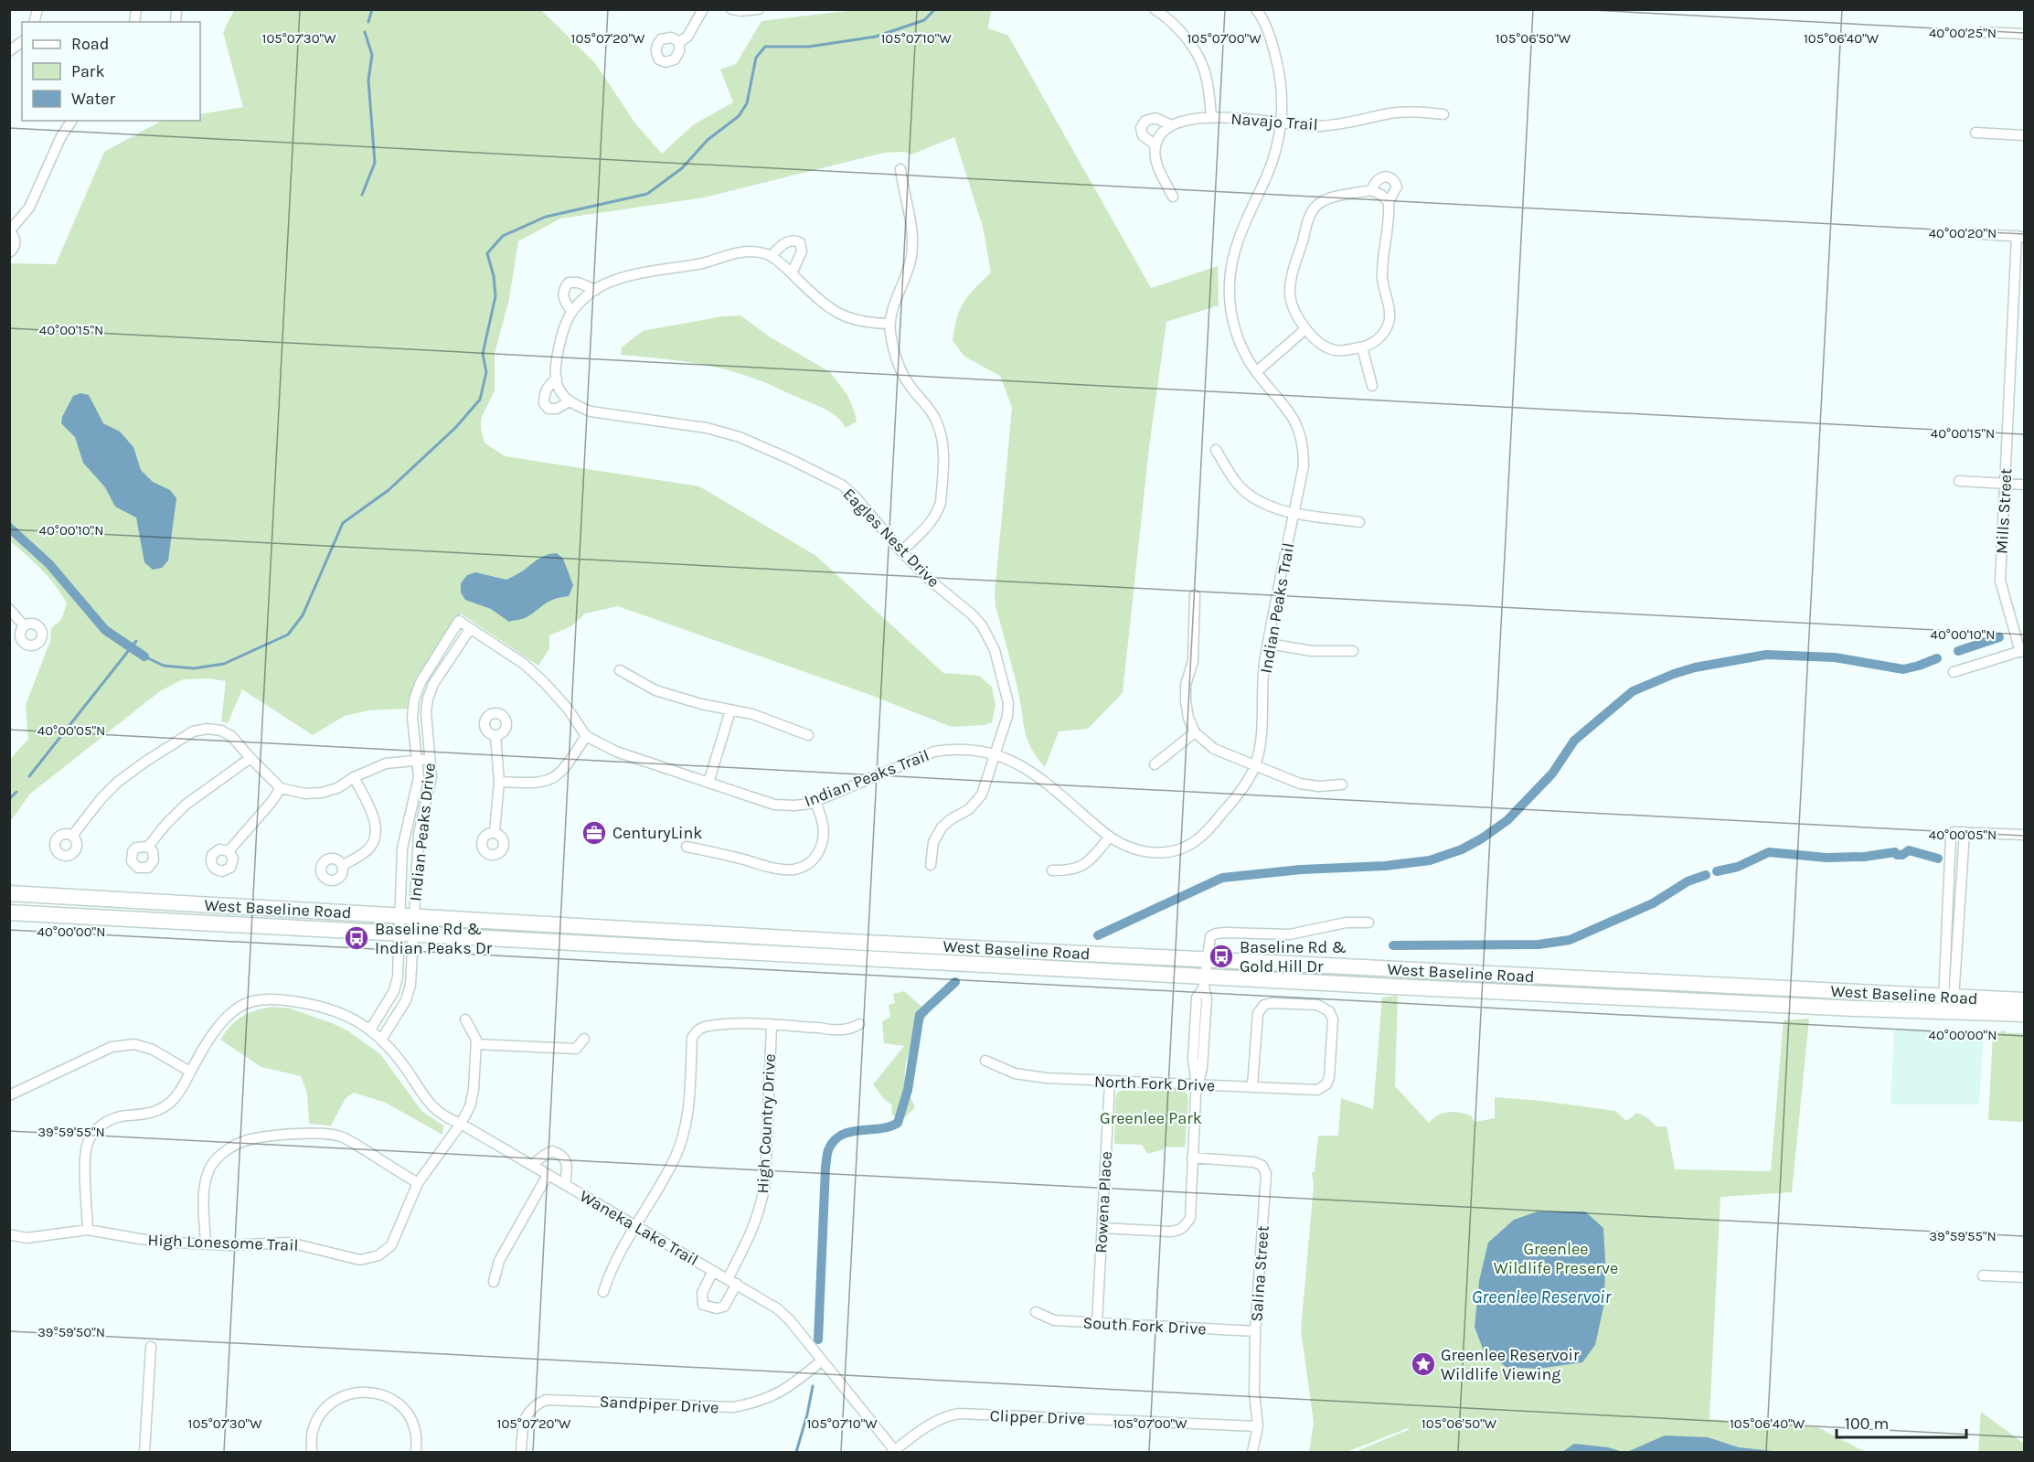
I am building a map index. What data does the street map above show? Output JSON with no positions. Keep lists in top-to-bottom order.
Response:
{
  "streets": {
    "main road": ["West Baseline Road"],
    "street": [
      "Navajo Trail",
      "Mills Street",
      "Eagles Nest Drive",
      "Indian Peaks Trail",
      "Indian Peaks Drive",
      "North Fork Drive",
      "High Country Drive",
      "Rowena Place",
      "Waneka Lake Trail",
      "High Lonesome Trail",
      "Salina Street",
      "South Fork Drive",
      "Sandpiper Drive",
      "Clipper Drive"
    ]
  },
  "crossings": [
    ["Navajo Trail", "Indian Peaks Trail"],
    ["Eagles Nest Drive", "Indian Peaks Trail"],
    ["Indian Peaks Trail", "Indian Peaks Drive"],
    ["Indian Peaks Drive", "West Baseline Road"],
    ["Indian Peaks Drive", "Waneka Lake Trail"],
    ["North Fork Drive", "Rowena Place"],
    ["High Country Drive", "Waneka Lake Trail"],
    ["Rowena Place", "South Fork Drive"],
    ["Waneka Lake Trail", "High Lonesome Trail"],
    ["Waneka Lake Trail", "Sandpiper Drive"],
    ["Waneka Lake Trail", "Clipper Drive"],
    ["Salina Street", "South Fork Drive"],
    ["Salina Street", "Clipper Drive"]
  ],
  "water": ["Greenlee Reservoir"],
  "parks": ["Greenlee Park", "Greenlee Wildlife Preserve"],
  "places": {
    "office": ["CenturyLink"],
    "bus stop": ["Baseline Rd & Indian Peaks Dr", "Baseline Rd & Gold Hill Dr"],
    "place": ["Greenlee Reservoir Wildlife Viewing"]
  },
  "legend": ["Road", "Park", "Water"],
  "scale_bar": "100 m",
  "coordinates": [
    "40°00'25\"N",
    "105°07'30\"W",
    "105°07'20\"W",
    "105°07'10\"W",
    "105°07'00\"W",
    "105°06'50\"W",
    "105°06'40\"W",
    "40°00'20\"N",
    "40°00'15\"N",
    "40°00'10\"N",
    "40°00'05\"N",
    "40°00'00\"N",
    "39°59'55\"N",
    "39°59'50\"N"
  ]
}
